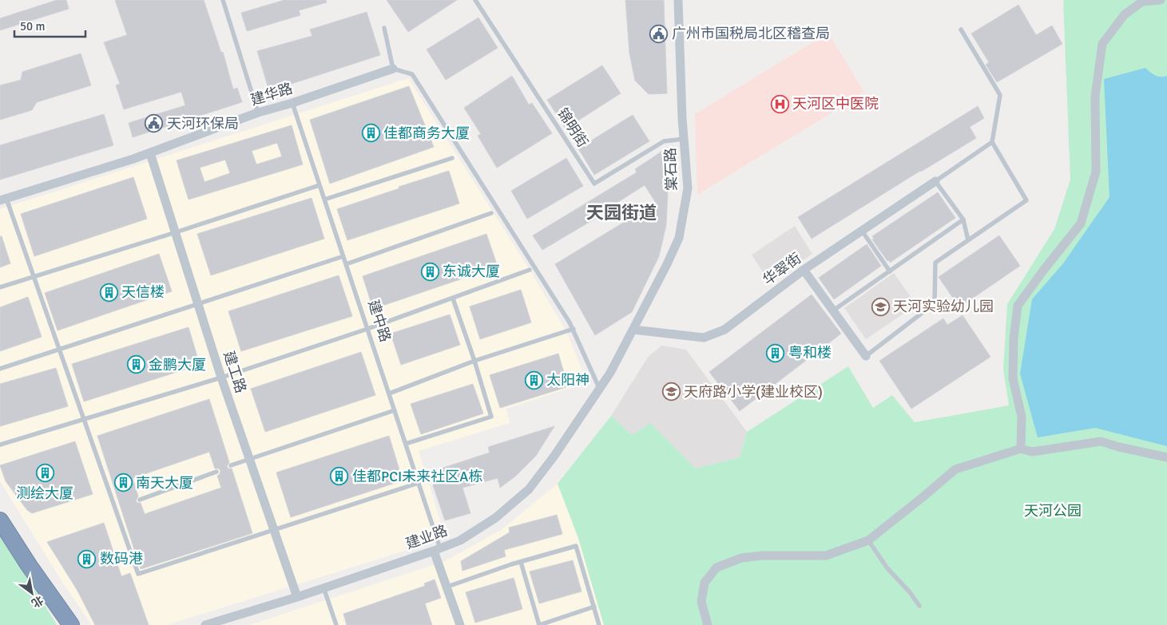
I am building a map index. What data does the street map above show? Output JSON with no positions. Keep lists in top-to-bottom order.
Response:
{
  "streets": {
    "street": [
      "建华路",
      "棠石路",
      "华翠街",
      "建中路",
      "建工路",
      "建业路"
    ],
    "lane": ["锦明街"]
  },
  "crossings": [
    ["建华路", "建中路"],
    ["建华路", "建工路"],
    ["锦明街", "棠石路"],
    ["棠石路", "华翠街"],
    ["棠石路", "建业路"],
    ["建中路", "建业路"],
    ["建工路", "建业路"]
  ],
  "districts": ["天园街道"],
  "parks": ["天河公园"],
  "places": {
    "public building": ["广州市国税局北区稽查局", "天河环保局"],
    "hospital": ["天河区中医院"],
    "building": [
      "佳都商务大厦",
      "东诚大厦",
      "天信楼",
      "粤和楼",
      "金鹏大厦",
      "太阳神",
      "测绘大厦",
      "佳都PCI未来社区A栋",
      "南天大厦",
      "数码港"
    ],
    "school or university": ["天河实验幼儿园", "天府路小学(建业校区)"]
  },
  "scale_bar": "50 m",
  "north": "bottom right"
}
